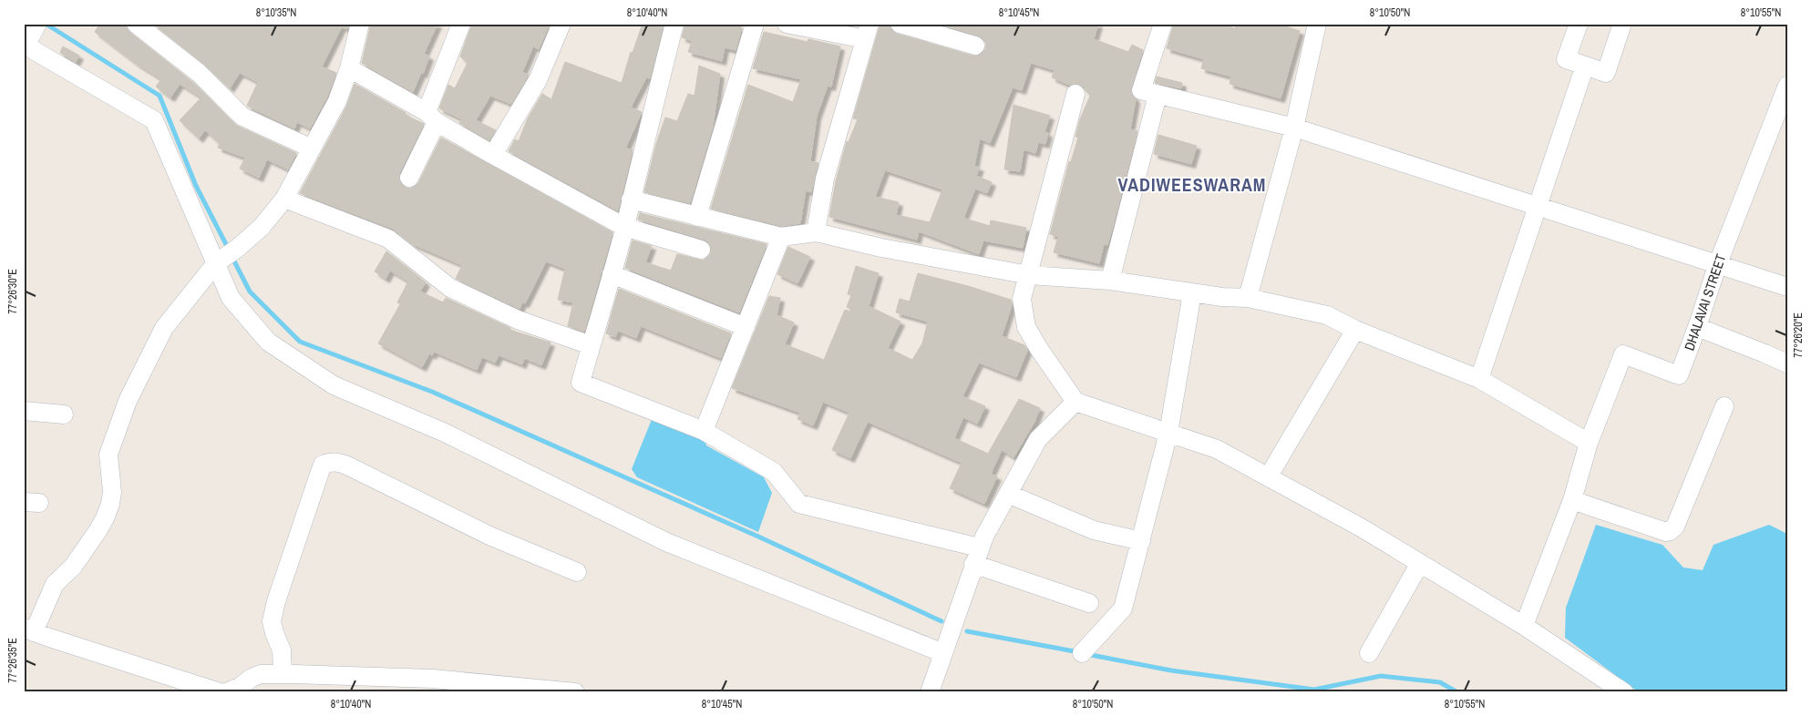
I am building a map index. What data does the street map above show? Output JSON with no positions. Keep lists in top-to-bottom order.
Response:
{
  "streets": {
    "street": ["DHALAVAI STREET"]
  },
  "districts": ["VADIWEESWARAM"],
  "coordinates": [
    "8°10'35\"N",
    "8°10'40\"N",
    "8°10'45\"N",
    "8°10'50\"N",
    "8°10'55\"N",
    "77°26'30\"E",
    "77°26'20\"E",
    "77°26'35\"E"
  ]
}
